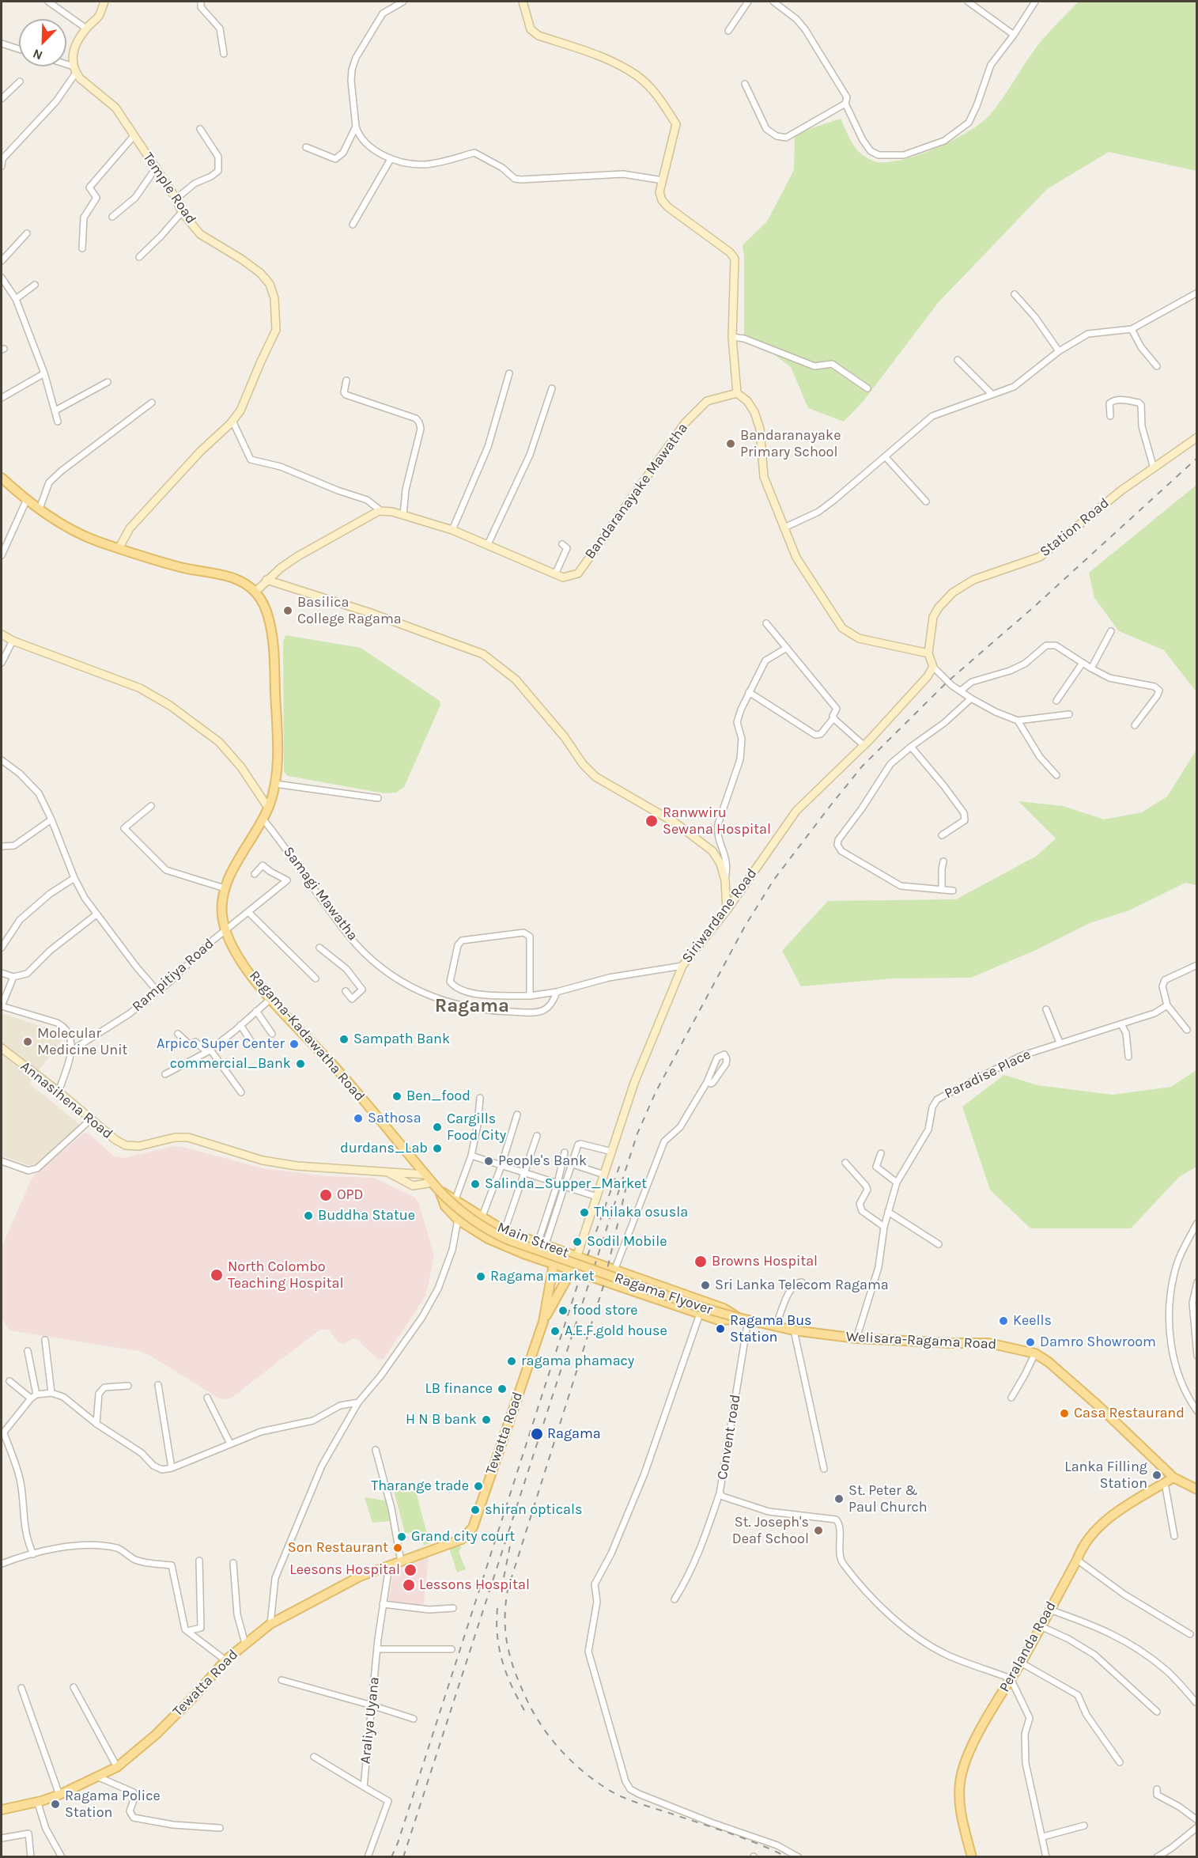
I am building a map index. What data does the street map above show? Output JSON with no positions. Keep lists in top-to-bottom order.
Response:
{
  "streets": {
    "main road": [
      "Ragama-Kadawatha Road",
      "Main Street",
      "Ragama Flyover",
      "Welisara-Ragama Road",
      "Tewatta Road",
      "Peralanda Road"
    ],
    "street": [
      "Temple Road",
      "Bandaranayake Mawatha",
      "Station Road",
      "Samagi Mawatha",
      "Siriwardane Road",
      "Rampitiya Road",
      "Paradise Place",
      "Annasihena Road",
      "Convent road",
      "Araliya Uyana"
    ]
  },
  "crossings": [
    ["Temple Road", "Ragama-Kadawatha Road"],
    ["Samagi Mawatha", "Ragama-Kadawatha Road"],
    ["Siriwardane Road", "Main Street"],
    ["Siriwardane Road", "Tewatta Road"],
    ["Rampitiya Road", "Ragama-Kadawatha Road"],
    ["Ragama-Kadawatha Road", "Annasihena Road"],
    ["Ragama-Kadawatha Road", "Main Street"],
    ["Ragama-Kadawatha Road", "Ragama Flyover"],
    ["Paradise Place", "Welisara-Ragama Road"],
    ["Main Street", "Ragama Flyover"],
    ["Main Street", "Welisara-Ragama Road"],
    ["Main Street", "Tewatta Road"],
    ["Ragama Flyover", "Welisara-Ragama Road"],
    ["Welisara-Ragama Road", "Convent road"],
    ["Welisara-Ragama Road", "Peralanda Road"],
    ["Tewatta Road", "Araliya Uyana"],
    ["Convent road", "Peralanda Road"]
  ],
  "districts": ["Ragama"],
  "places": [
    "Bandaranayake Primary School",
    "Basilica College Ragama",
    "Ranwwiru Sewana Hospital",
    "Sampath Bank",
    "Molecular Medicine Unit",
    "Arpico Super Center",
    "commercial_Bank",
    "Ben_food",
    "Sathosa",
    "Cargills Food City",
    "durdans_Lab",
    "People's Bank",
    "Salinda_Supper_Market",
    "OPD",
    "Thilaka osusla",
    "Buddha Statue",
    "Sodil Mobile",
    "Browns Hospital",
    "North Colombo Teaching Hospital",
    "Ragama market",
    "Sri Lanka Telecom Ragama",
    "food store",
    "Keells",
    "Ragama Bus Station",
    "A.E.F.gold house",
    "Damro Showroom",
    "ragama phamacy",
    "LB finance",
    "Casa Restaurand",
    "H N B bank",
    "Ragama",
    "Lanka Filling Station",
    "Tharange trade",
    "St. Peter & Paul Church",
    "shiran opticals",
    "St. Joseph's Deaf School",
    "Grand city court",
    "Son Restaurant",
    "Leesons Hospital",
    "Lessons Hospital",
    "Ragama Police Station"
  ],
  "north": "bottom left"
}
